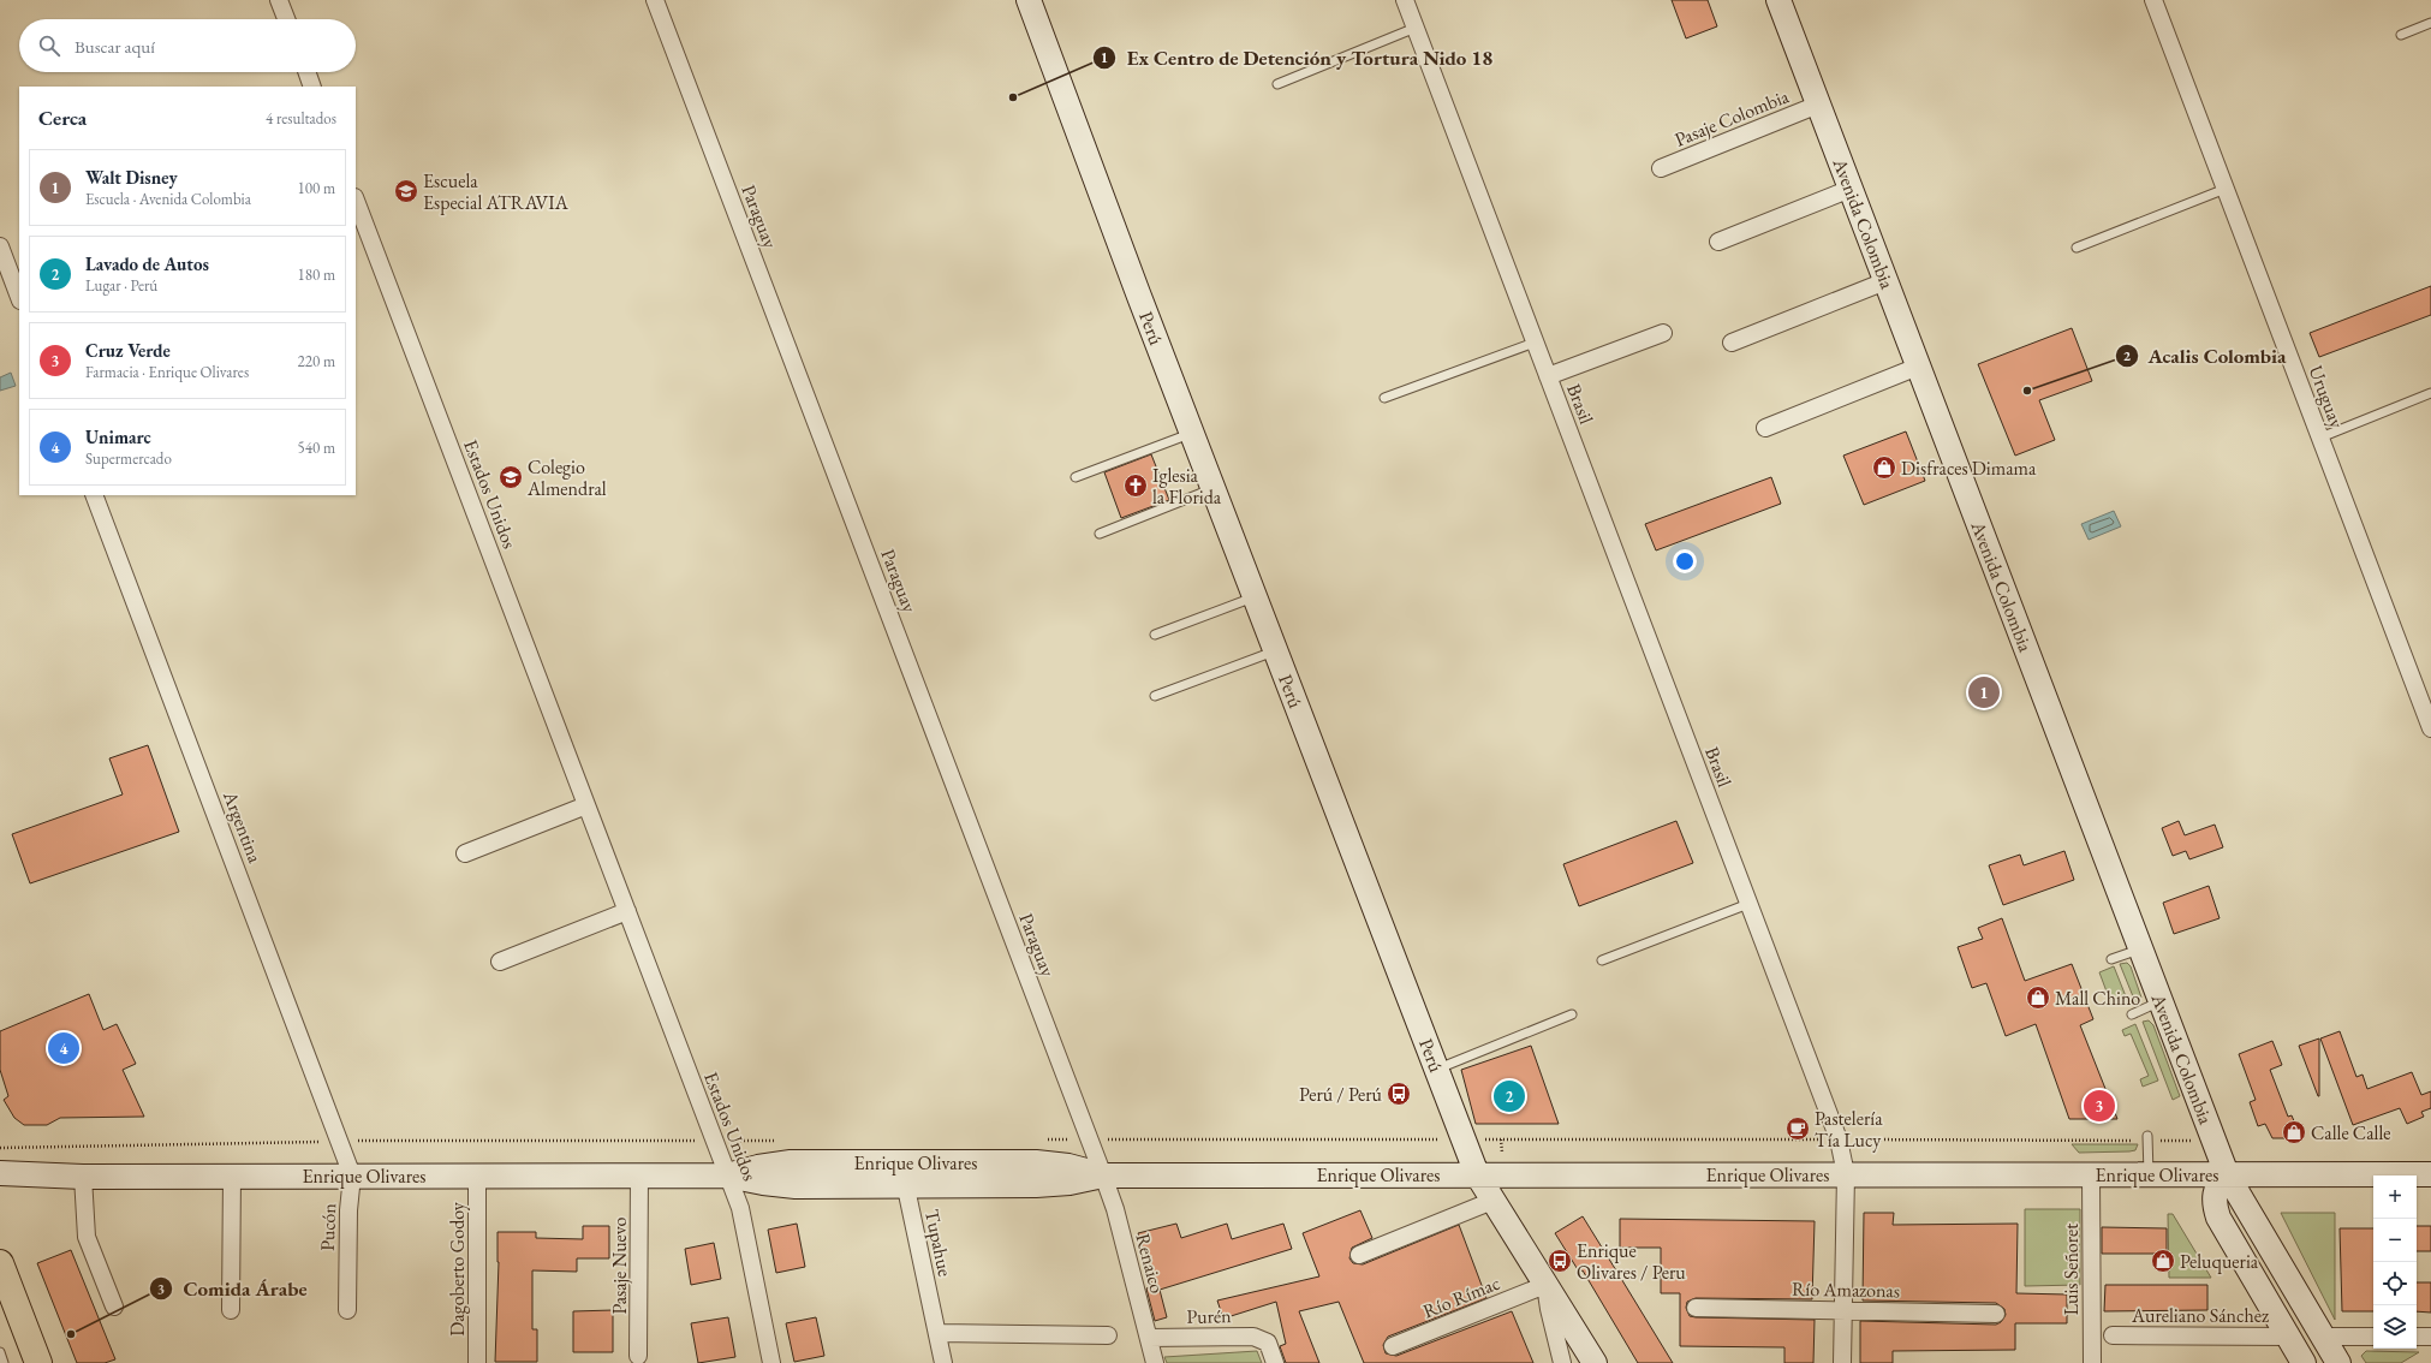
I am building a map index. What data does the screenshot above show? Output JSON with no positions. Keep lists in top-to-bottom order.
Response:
{
  "streets": {
    "main road": ["Avenida Colombia", "Perú", "Enrique Olivares"],
    "street": [
      "Pasaje Colombia",
      "Paraguay",
      "Uruguay",
      "Brasil",
      "Estados Unidos",
      "Argentina",
      "Pucón",
      "Tupahue",
      "Renaico",
      "Pasaje Nuevo",
      "Dagoberto Godoy",
      "Luis Señoret",
      "Río Amazonas",
      "Río Rímac",
      "Aureliano Sánchez",
      "Purén"
    ]
  },
  "crossings": [
    ["Pasaje Colombia", "Avenida Colombia"],
    ["Paraguay", "Enrique Olivares"],
    ["Paraguay", "Renaico"],
    ["Avenida Colombia", "Enrique Olivares"],
    ["Perú", "Enrique Olivares"],
    ["Perú", "Río Rímac"],
    ["Brasil", "Enrique Olivares"],
    ["Brasil", "Río Amazonas"],
    ["Estados Unidos", "Enrique Olivares"],
    ["Argentina", "Enrique Olivares"],
    ["Argentina", "Pucón"],
    ["Enrique Olivares", "Pucón"],
    ["Enrique Olivares", "Tupahue"],
    ["Enrique Olivares", "Renaico"],
    ["Enrique Olivares", "Pasaje Nuevo"],
    ["Enrique Olivares", "Dagoberto Godoy"],
    ["Enrique Olivares", "Luis Señoret"],
    ["Renaico", "Purén"]
  ],
  "places": {
    "other": ["Ex Centro de Detención y Tortura Nido 18", "Acalis Colombia", "Comida Árabe"],
    "school or university": ["Escuela Especial ATRAVIA", "Colegio Almendral"],
    "shop": [
      "Disfraces Dimama",
      "Mall Chino",
      "Calle Calle",
      "Peluqueria"
    ],
    "church": ["Iglesia la Florida"],
    "bus stop": ["Perú / Perú", "Enrique Olivares / Peru"],
    "cafe": ["Pastelería Tía Lucy"]
  },
  "page": {
    "search": "Buscar aquí",
    "heading": ["Cerca", "4 resultados"],
    "list": [
      {
        "mark": "1",
        "name": "Walt Disney",
        "note": "Escuela · Avenida Colombia",
        "value": "100 m"
      },
      {
        "mark": "2",
        "name": "Lavado de Autos",
        "note": "Lugar · Perú",
        "value": "180 m"
      },
      {
        "mark": "3",
        "name": "Cruz Verde",
        "note": "Farmacia · Enrique Olivares",
        "value": "220 m"
      },
      {
        "mark": "4",
        "name": "Unimarc",
        "note": "Supermercado",
        "value": "540 m"
      }
    ],
    "pins": [
      "1",
      "4",
      "2",
      "3"
    ],
    "map_buttons": ["+", "−"]
  }
}
